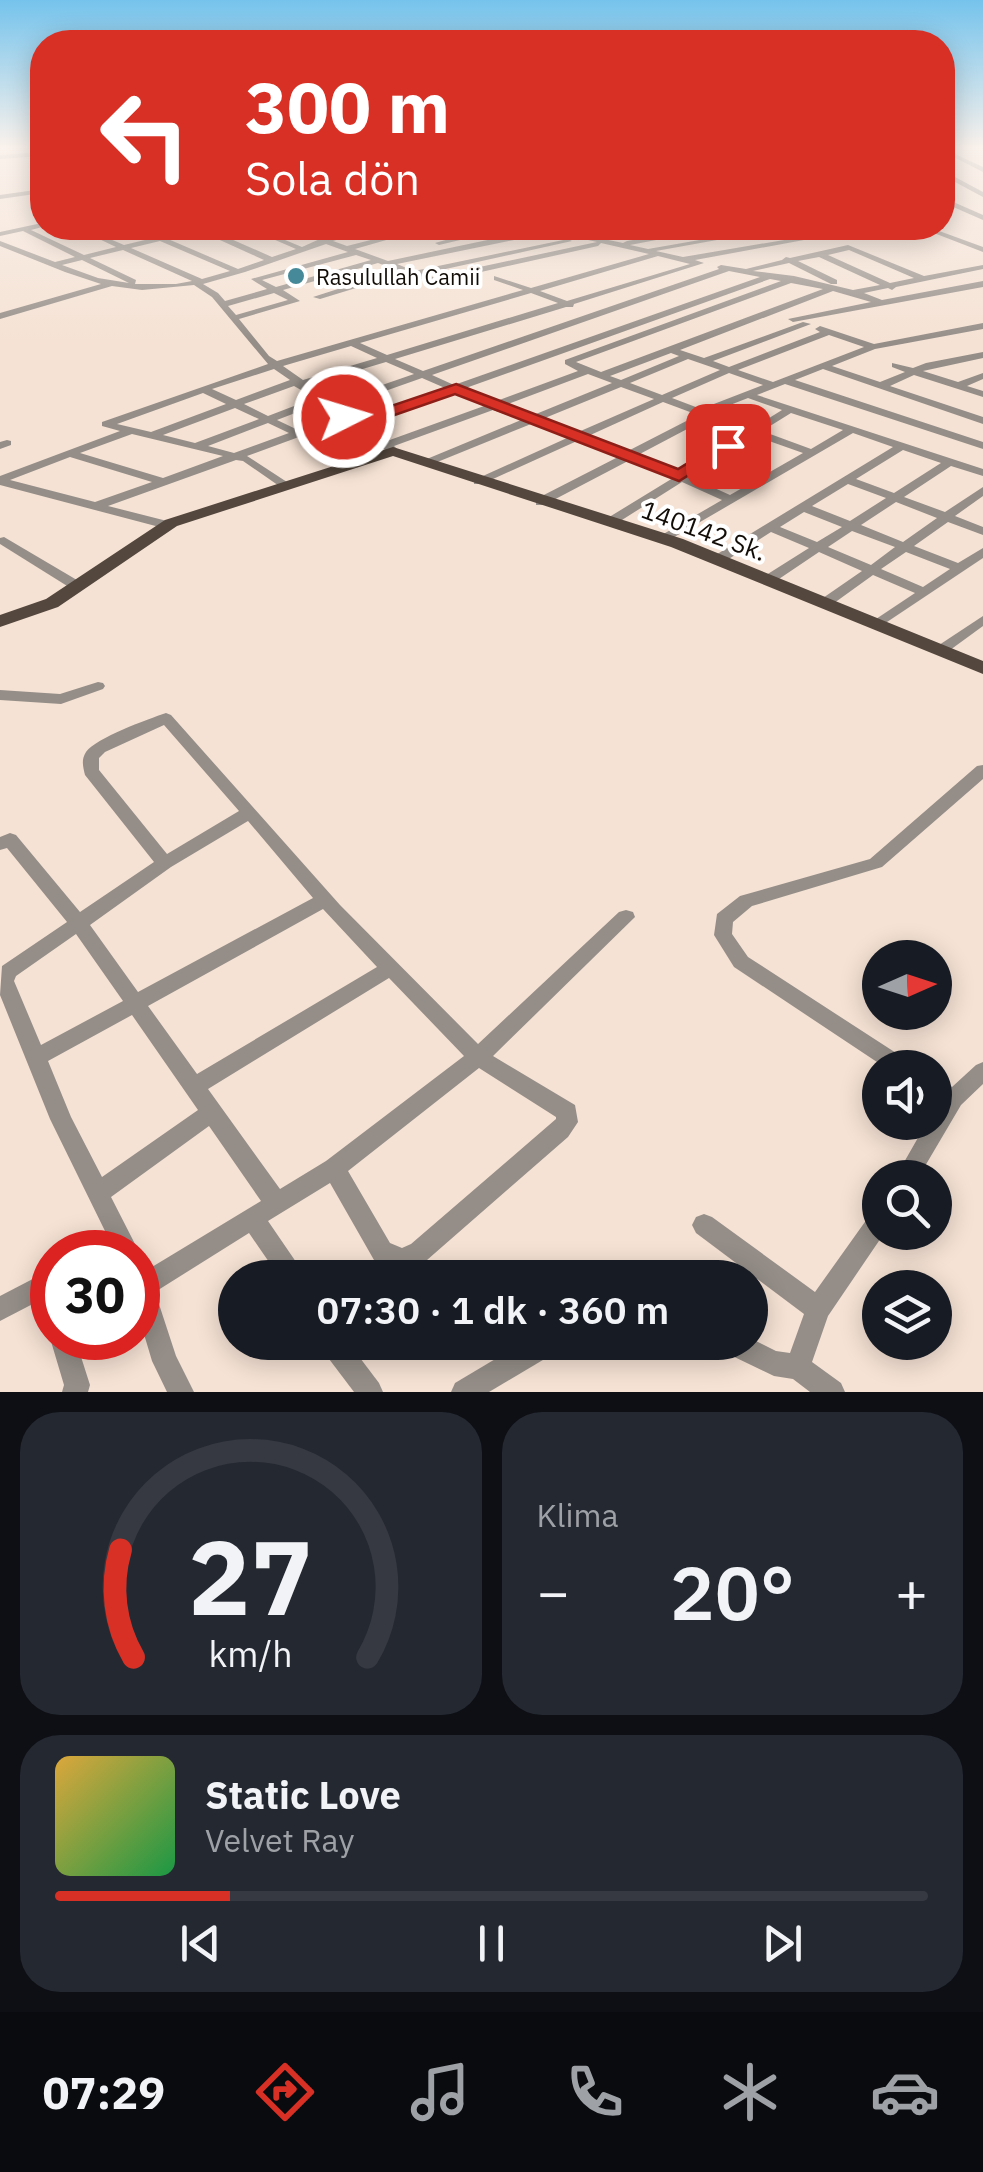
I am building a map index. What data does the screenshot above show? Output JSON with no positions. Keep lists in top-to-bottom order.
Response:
{
  "streets": {
    "main road": ["140142 Sk."]
  },
  "places": ["Rasulullah Camii"],
  "north": "right",
  "page": {
    "turn": ["300 m", "Sola dön"],
    "limit": "30",
    "trip": "07:30 · 1 dk · 360 m",
    "tile": "Klima",
    "heat": ["−", "20°", "+"],
    "song": ["Static Love", "Velvet Ray"],
    "tabs": "07:29",
    "gauge": ["27", "km/h"]
  }
}
